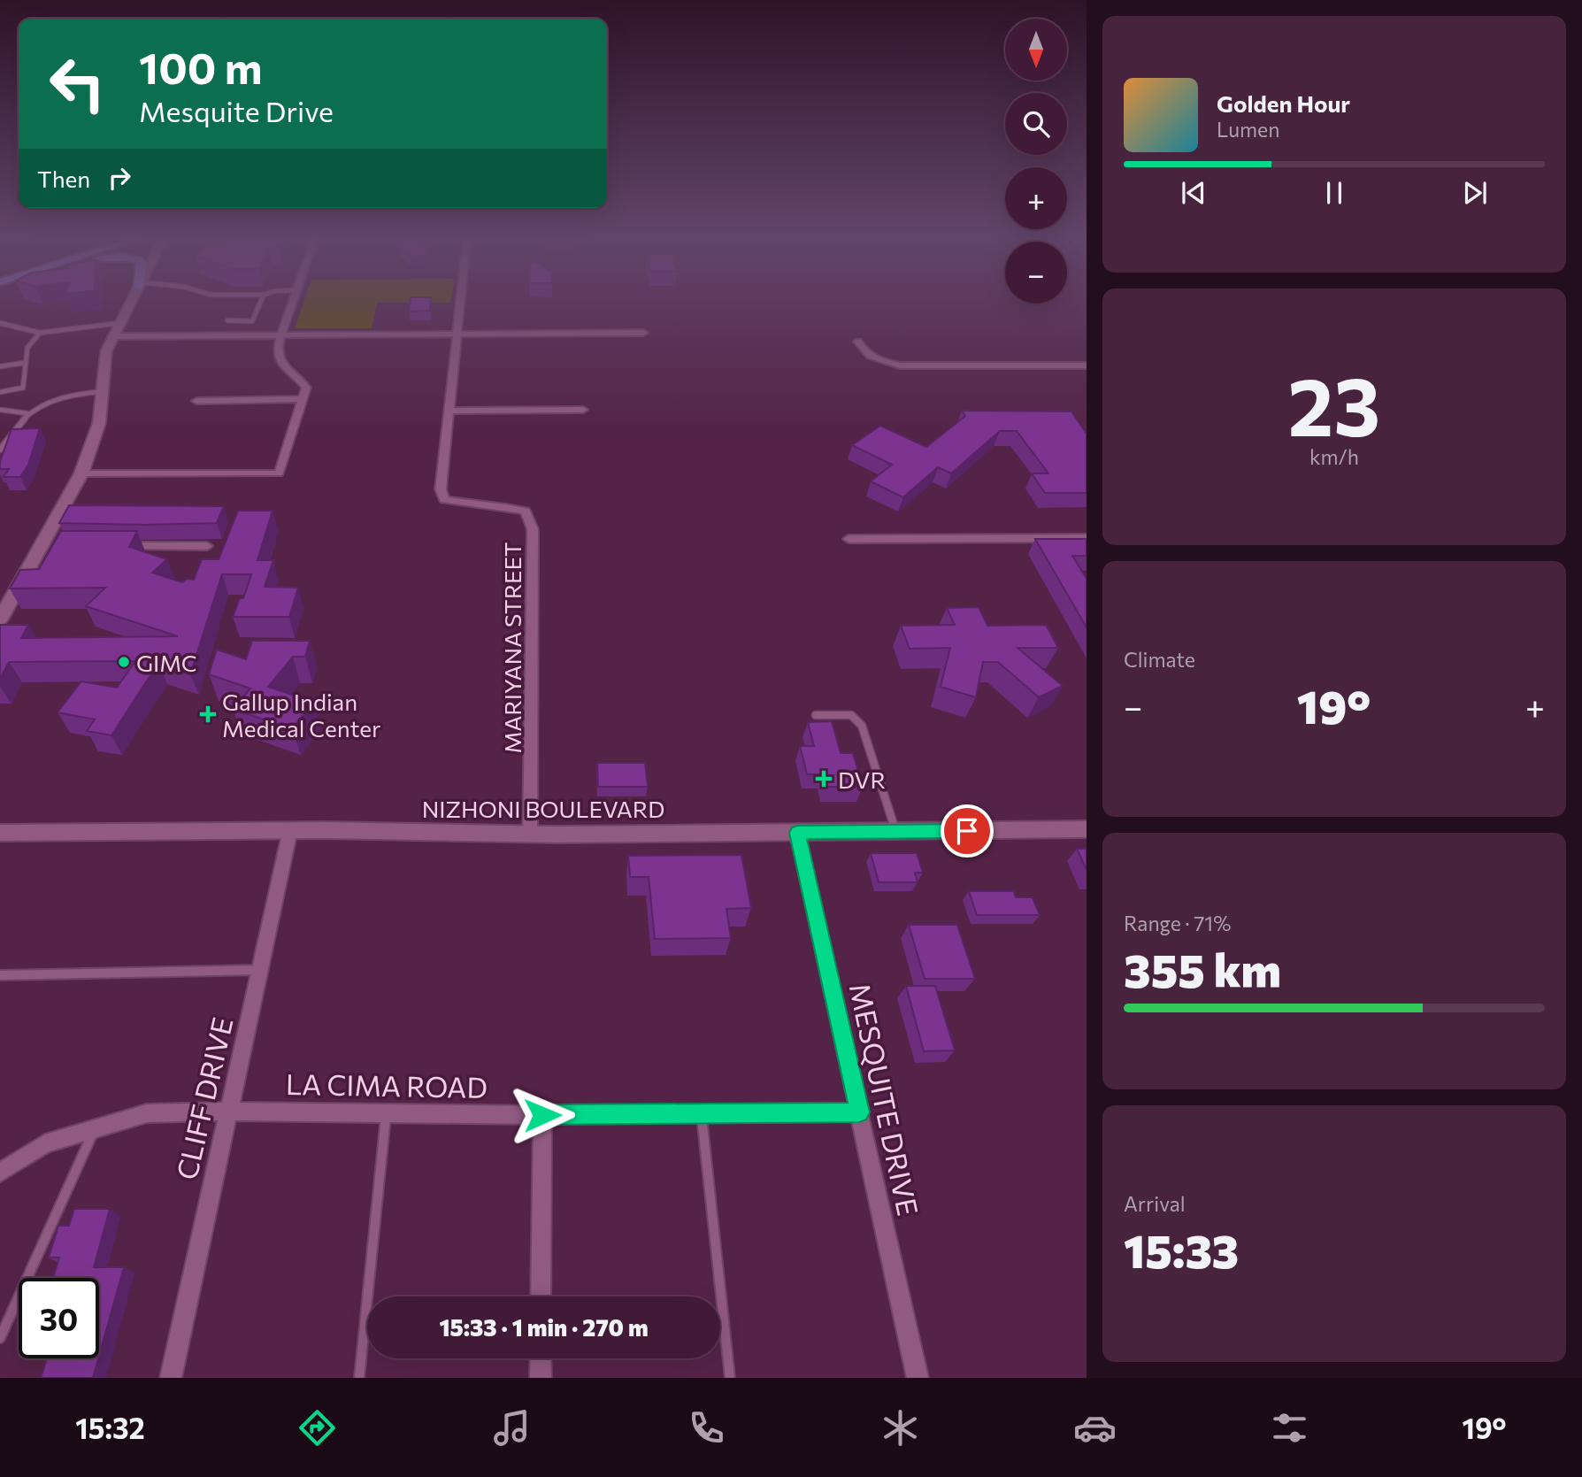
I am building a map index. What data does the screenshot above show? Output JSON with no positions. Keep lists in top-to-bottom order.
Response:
{
  "streets": {
    "main road": ["NIZHONI BOULEVARD"],
    "street": [
      "MARIYANA STREET",
      "LA CIMA ROAD",
      "CLIFF DRIVE",
      "MESQUITE DRIVE"
    ]
  },
  "crossings": [
    ["MARIYANA STREET", "NIZHONI BOULEVARD"],
    ["NIZHONI BOULEVARD", "CLIFF DRIVE"],
    ["NIZHONI BOULEVARD", "MESQUITE DRIVE"],
    ["LA CIMA ROAD", "CLIFF DRIVE"],
    ["LA CIMA ROAD", "MESQUITE DRIVE"]
  ],
  "places": {
    "other": ["GIMC"],
    "health": ["Gallup Indian Medical Center", "DVR"]
  },
  "north": "bottom",
  "page": {
    "map_buttons": ["+", "−"],
    "turn": ["100 m", "Mesquite Drive"],
    "song": ["Golden Hour", "Lumen"],
    "then": "Then",
    "tile": [
      ["23", "km/h"],
      "Climate",
      ["Range · 71%", "355 km"],
      ["Arrival", "15:33"]
    ],
    "heat": ["−", "19°", "+"],
    "limit": "30",
    "trip": "15:33 · 1 min · 270 m",
    "tabs": ["15:32", "19°"]
  }
}
